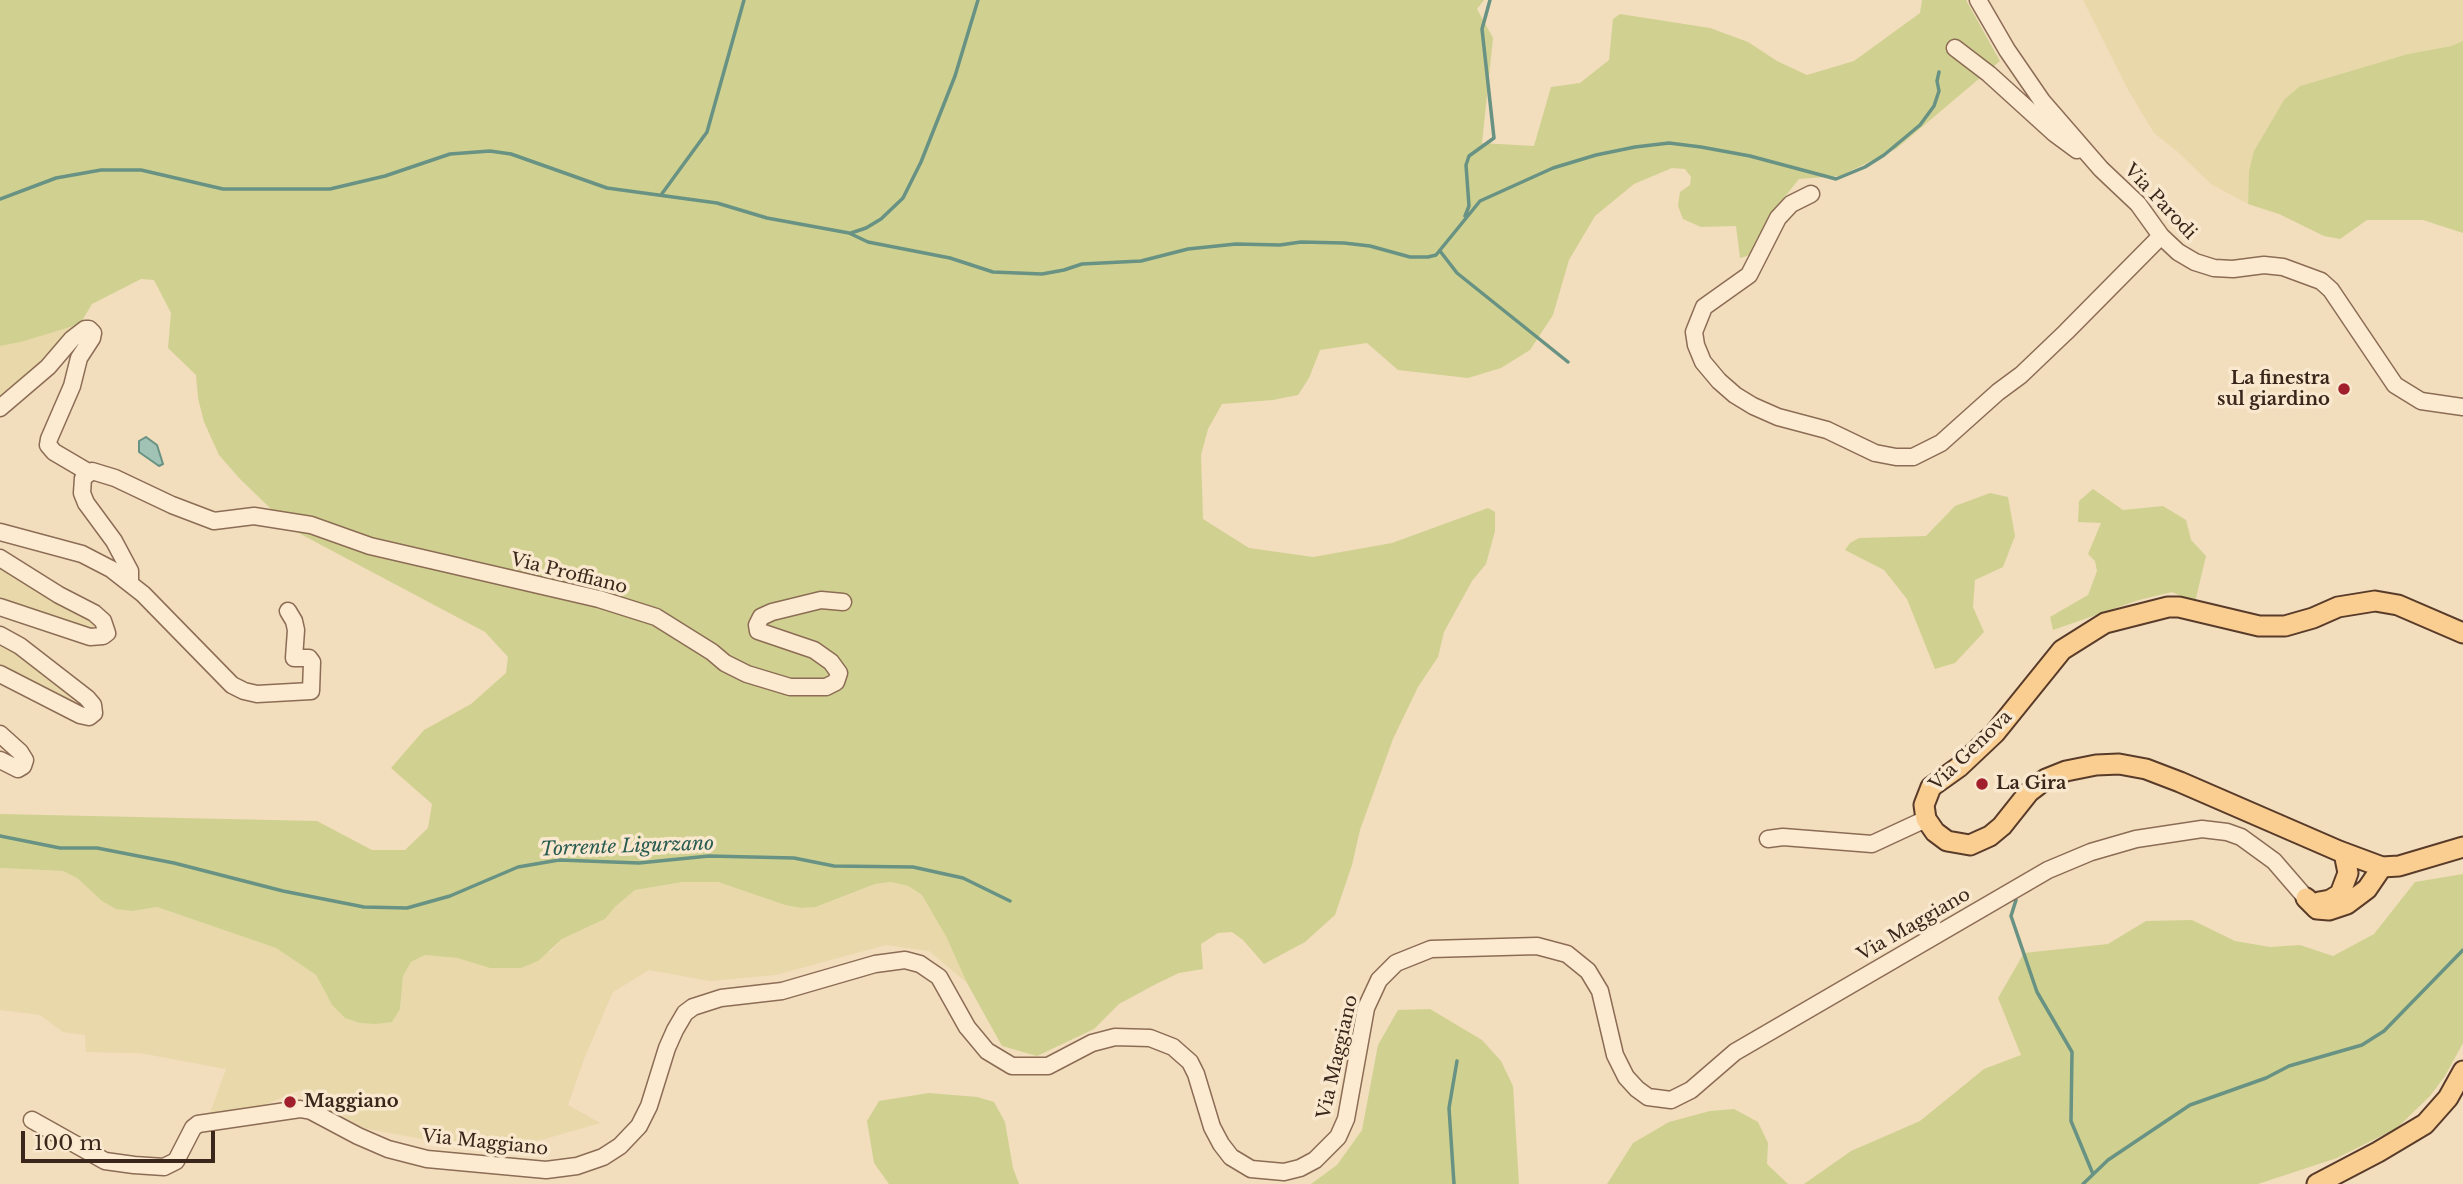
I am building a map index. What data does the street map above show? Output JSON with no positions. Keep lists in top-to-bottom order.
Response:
{
  "streets": {
    "main road": ["Via Genova"],
    "street": ["Via Parodi", "Via Proffiano", "Via Maggiano"]
  },
  "water": ["Torrente Ligurzano"],
  "places": ["La finestra sul giardino", "La Gira", "Maggiano"],
  "scale_bar": "100 m"
}
